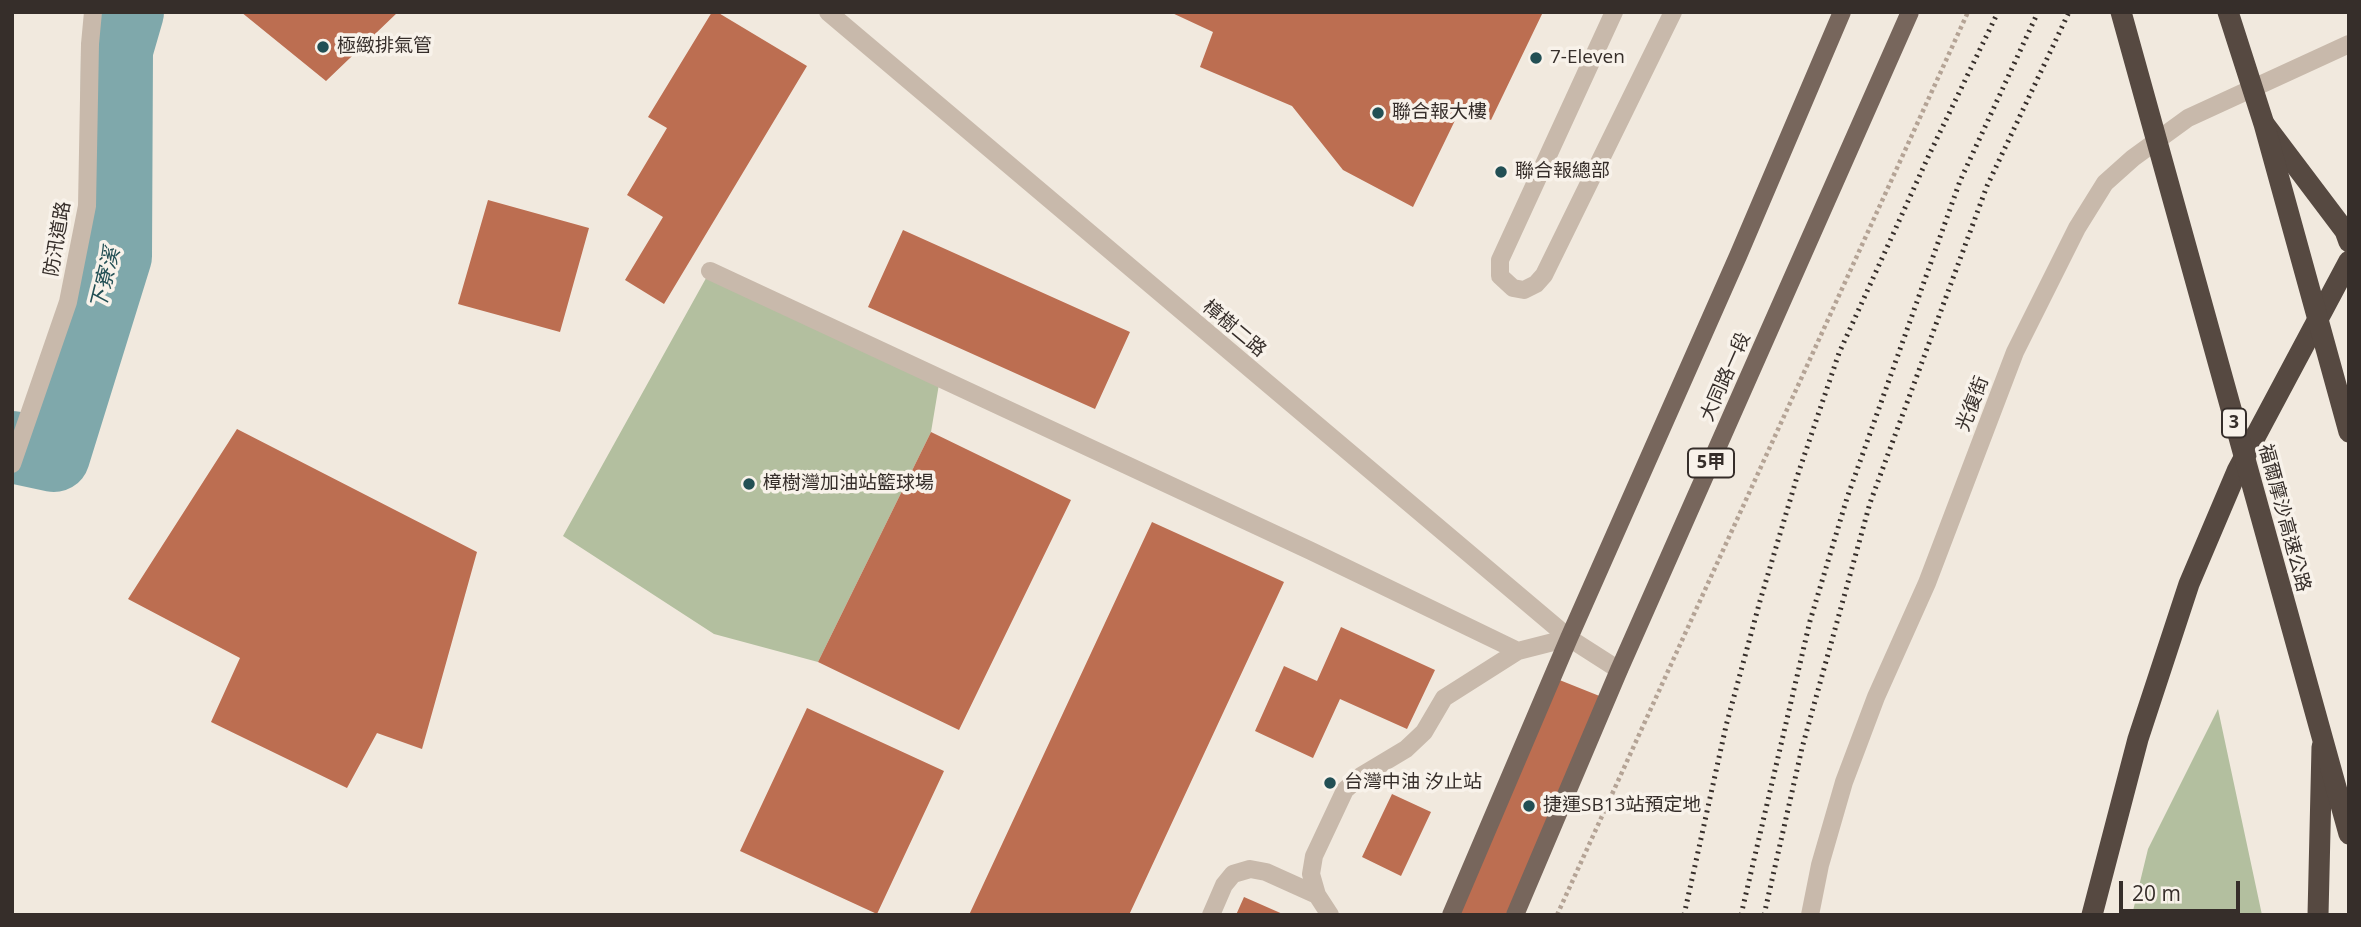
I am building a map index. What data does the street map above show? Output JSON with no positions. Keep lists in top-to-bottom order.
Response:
{
  "streets": {
    "highway": ["3", "福爾摩沙高速公路"],
    "main road": ["大同路一段", "5甲"],
    "street": ["防汛道路", "樟樹二路", "光復街"]
  },
  "crossings": [
    ["樟樹二路", "大同路一段"]
  ],
  "water": ["下寮溪"],
  "places": [
    "極緻排氣管",
    "7-Eleven",
    "聯合報大樓",
    "聯合報總部",
    "樟樹灣加油站籃球場",
    "台灣中油 汐止站",
    "捷運SB13站預定地"
  ],
  "scale_bar": "20 m"
}
